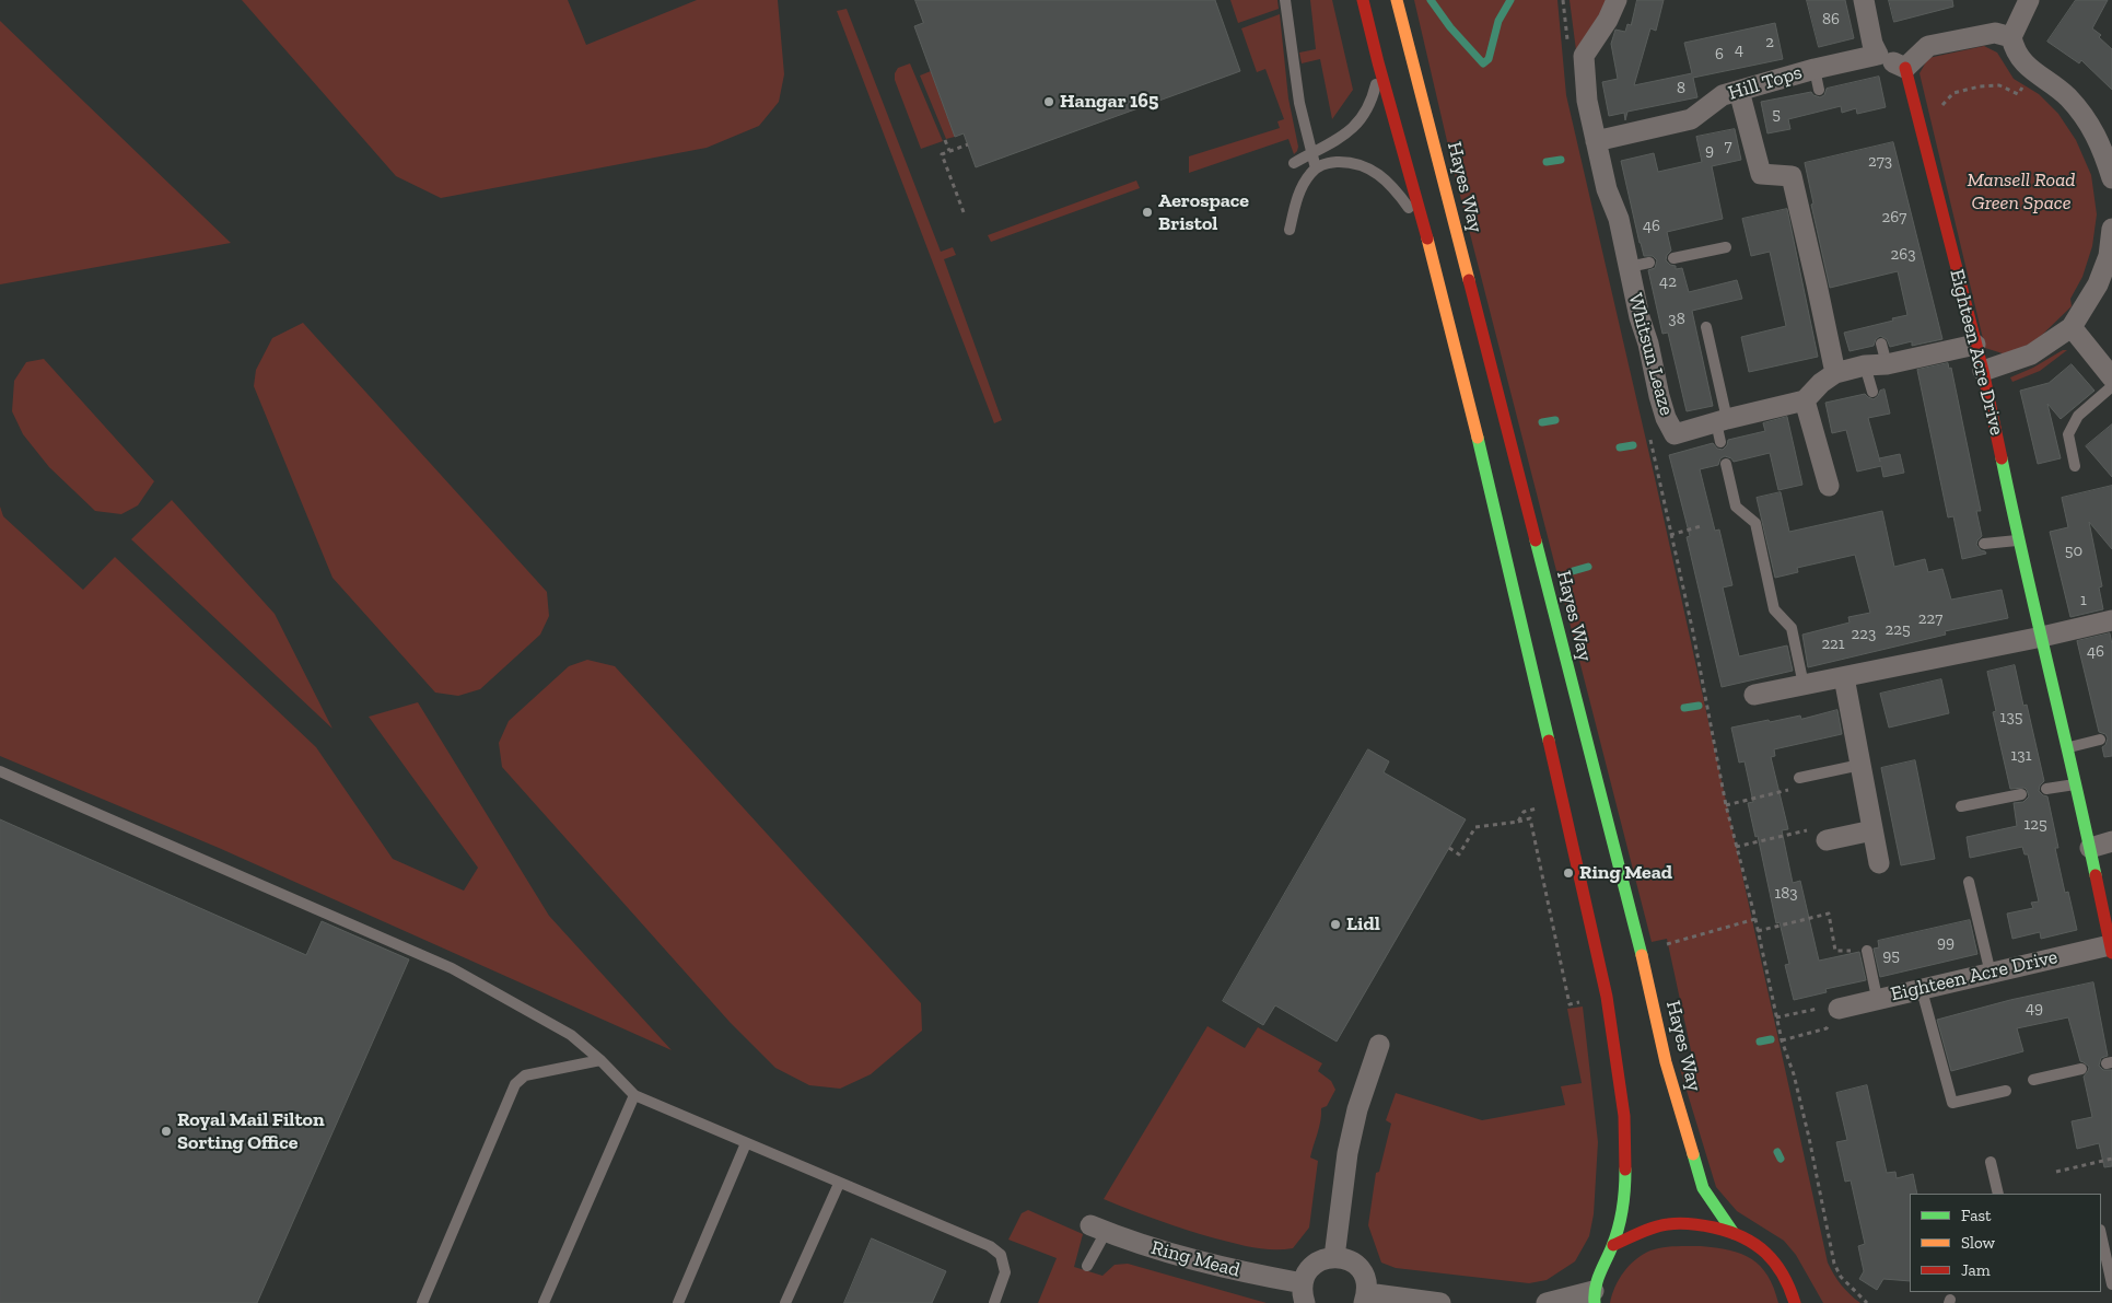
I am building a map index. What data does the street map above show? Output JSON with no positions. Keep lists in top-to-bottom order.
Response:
{
  "streets": {
    "street": [
      "Hill Tops",
      "Hayes Way",
      "Eighteen Acre Drive",
      "Whitsun Leaze",
      "Ring Mead"
    ]
  },
  "crossings": [
    ["Hill Tops", "Whitsun Leaze"]
  ],
  "parks": ["Mansell Road Green Space"],
  "places": [
    "Hangar 165",
    "Aerospace Bristol",
    "Ring Mead",
    "Lidl",
    "Royal Mail Filton Sorting Office"
  ],
  "house_numbers": [
    "86",
    "2",
    "4",
    "6",
    "8",
    "5",
    "7",
    "9",
    "273",
    "267",
    "46",
    "263",
    "42",
    "38",
    "50",
    "1",
    "227",
    "225",
    "223",
    "221",
    "46",
    "135",
    "131",
    "125",
    "183",
    "99",
    "95",
    "49"
  ],
  "legend": ["Fast", "Slow", "Jam"]
}
